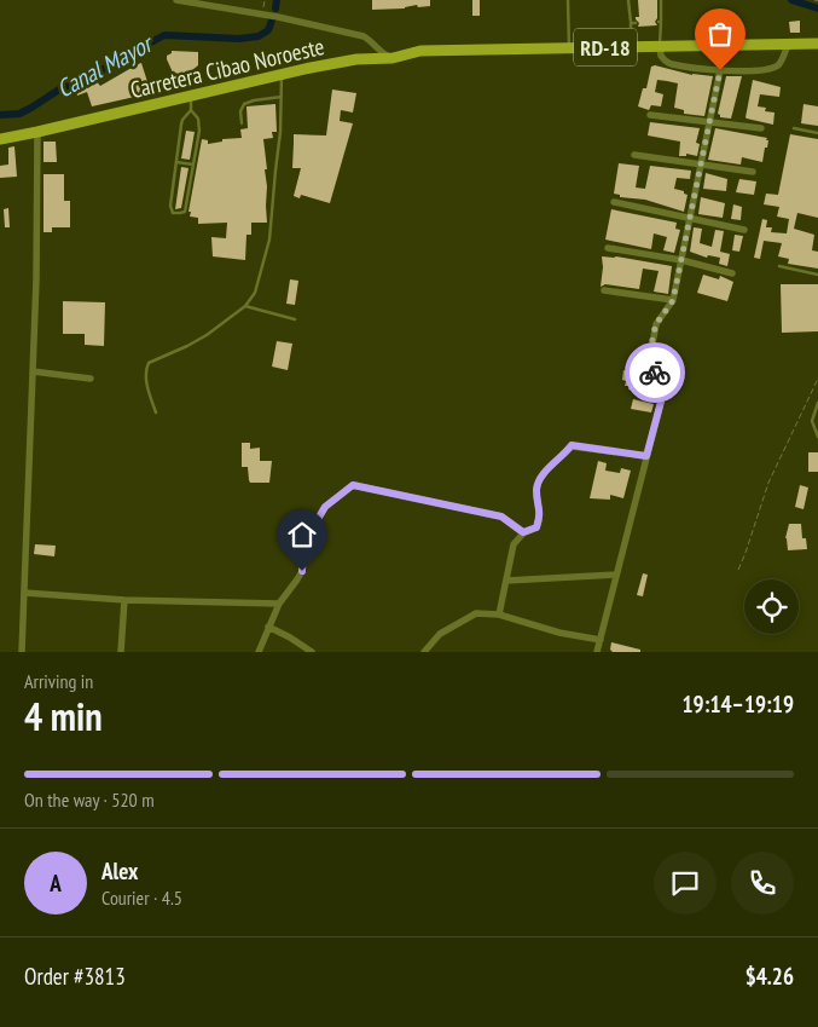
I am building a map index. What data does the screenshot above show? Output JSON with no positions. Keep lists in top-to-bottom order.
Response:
{
  "streets": {
    "main road": ["RD-18", "Carretera Cibao Noroeste"]
  },
  "crossings": [
    ["RD-18", "Carretera Cibao Noroeste"]
  ],
  "water": ["Canal Mayor"],
  "page": {
    "heading": ["4 min", "Arriving in", "19:14–19:19"],
    "panel": [
      "Alex",
      "Courier · 4.5",
      "Order #3813",
      "$4.26"
    ],
    "bar": "On the way · 520 m",
    "round": "A"
  }
}
